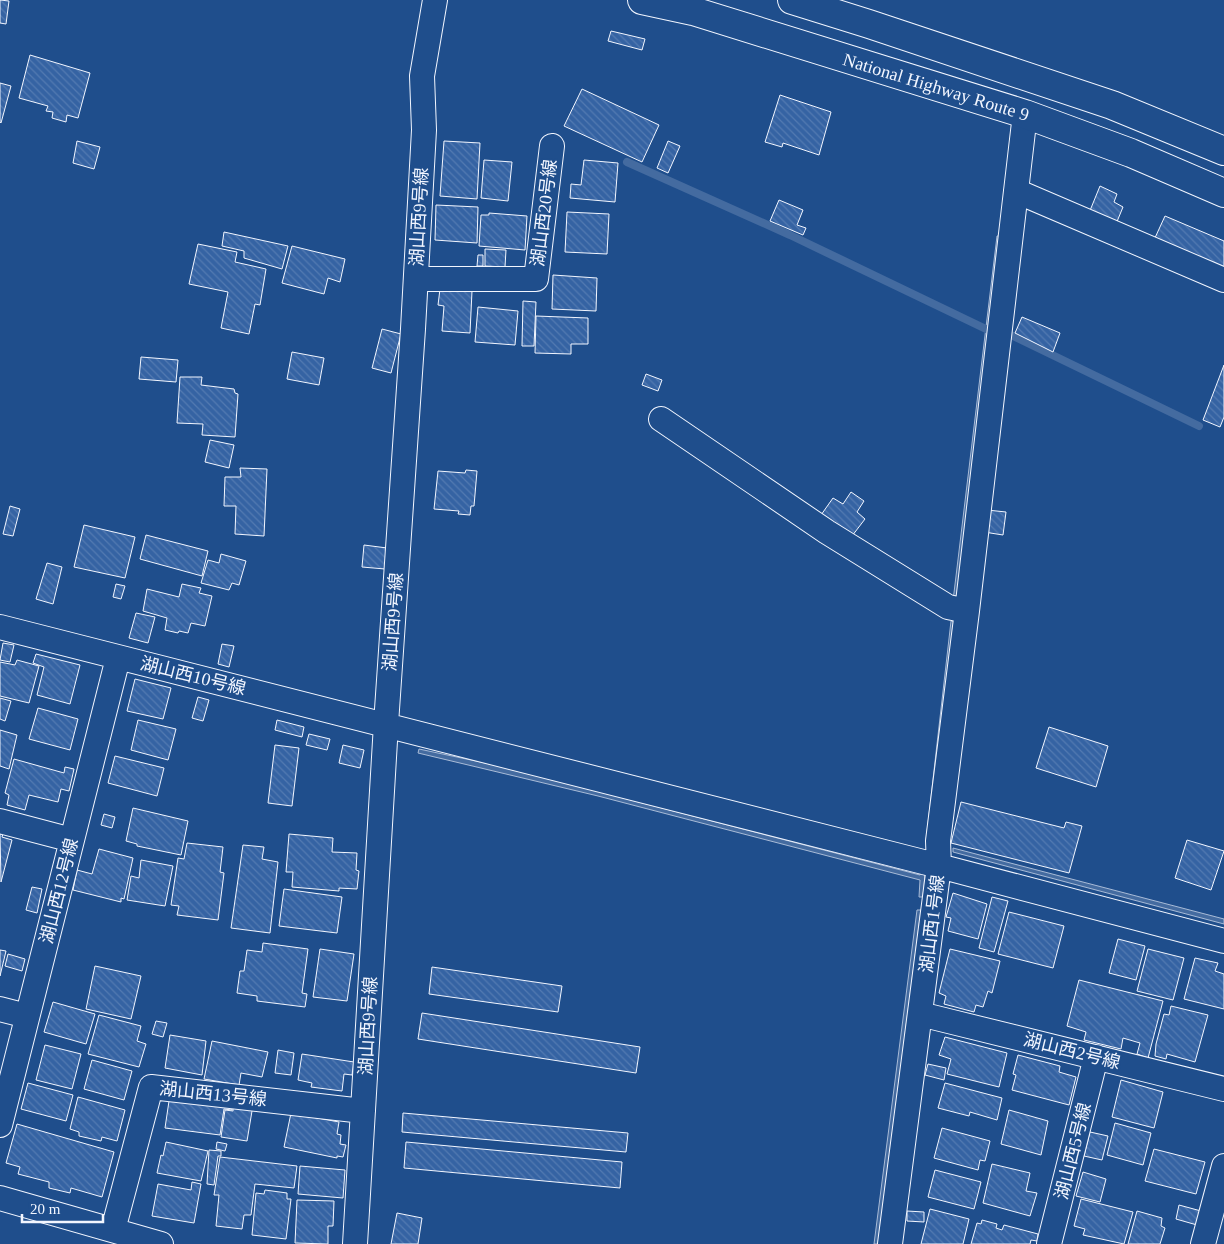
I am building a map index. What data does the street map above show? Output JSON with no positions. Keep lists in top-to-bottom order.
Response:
{
  "streets": {
    "highway": ["National Highway Route 9"],
    "street": [
      "湖山西20号線",
      "湖山西9号線",
      "湖山西10号線",
      "湖山西12号線",
      "湖山西1号線",
      "湖山西2号線",
      "湖山西13号線",
      "湖山西5号線"
    ]
  },
  "crossings": [
    ["湖山西20号線", "湖山西9号線"],
    ["湖山西9号線", "湖山西10号線"],
    ["湖山西9号線", "湖山西13号線"],
    ["湖山西10号線", "湖山西12号線"],
    ["湖山西10号線", "湖山西1号線"],
    ["湖山西1号線", "湖山西2号線"],
    ["湖山西2号線", "湖山西5号線"]
  ],
  "scale_bar": "20 m"
}
